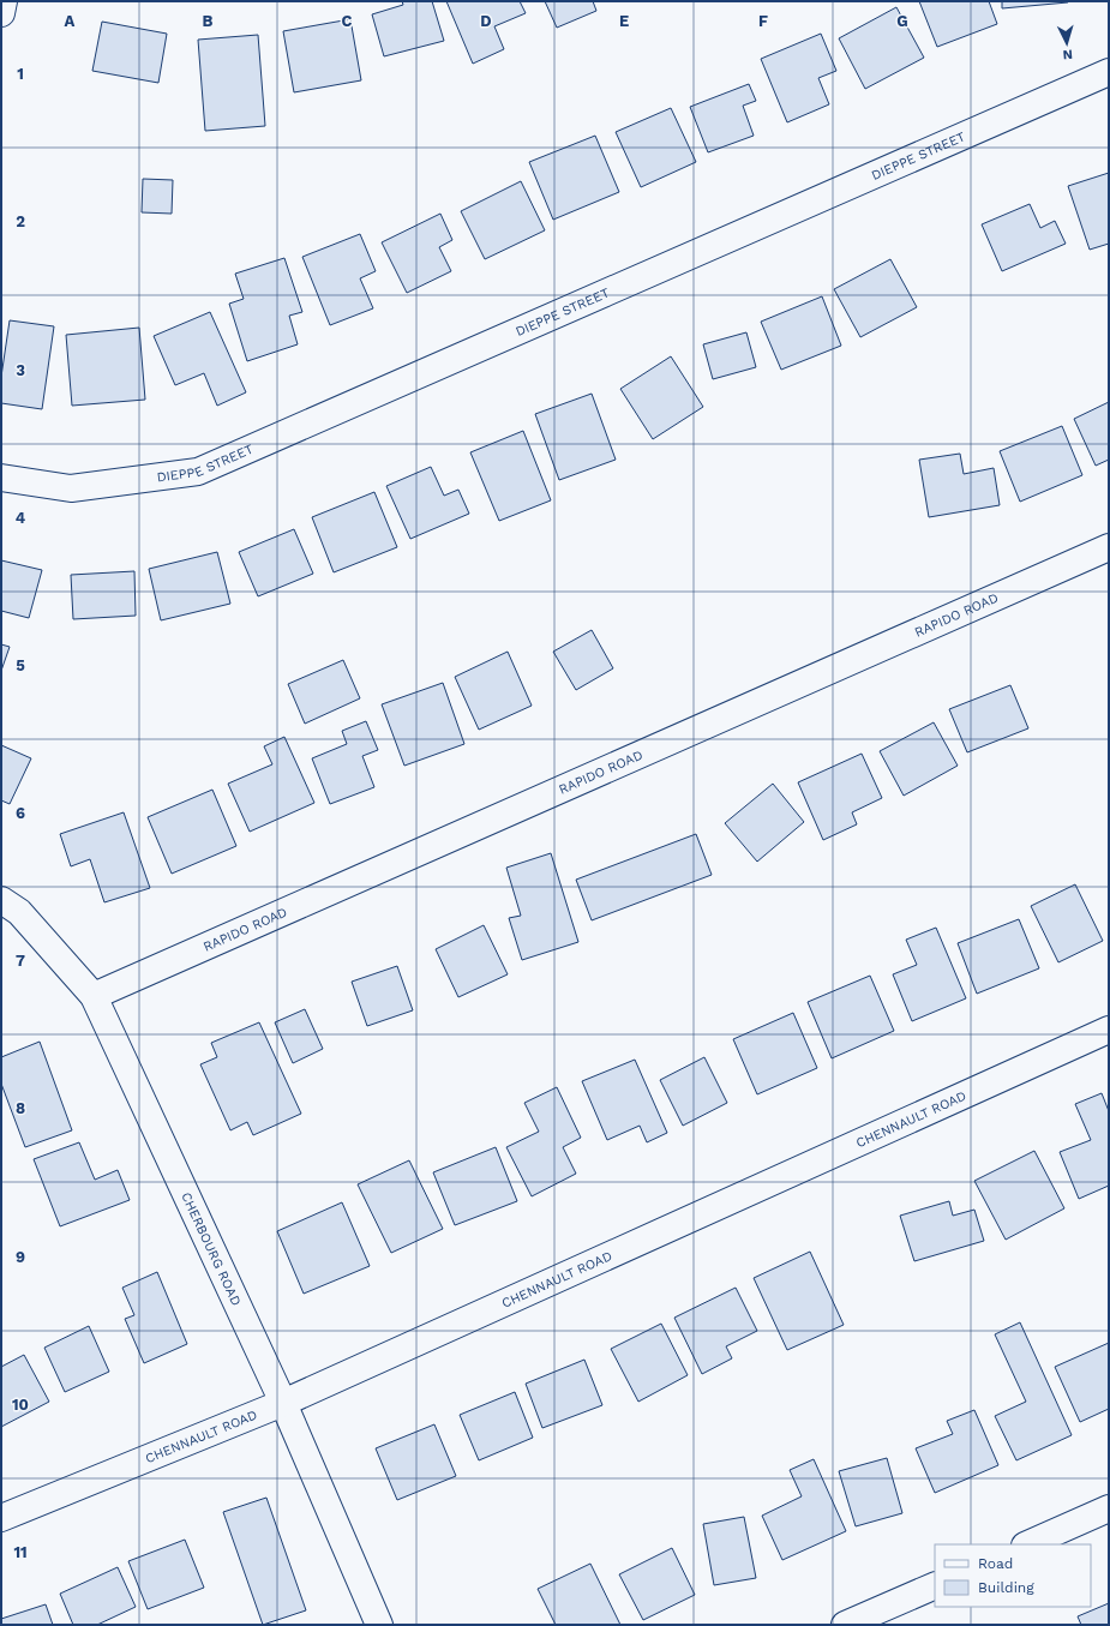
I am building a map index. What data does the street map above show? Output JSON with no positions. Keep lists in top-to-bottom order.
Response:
{
  "streets": {
    "street": [
      "DIEPPE STREET",
      "RAPIDO ROAD",
      "CHENNAULT ROAD",
      "CHERBOURG ROAD"
    ]
  },
  "crossings": [
    ["RAPIDO ROAD", "CHERBOURG ROAD"],
    ["CHENNAULT ROAD", "CHERBOURG ROAD"]
  ],
  "legend": ["Road", "Building"],
  "north": "bottom",
  "grid": {
    "columns": [
      "A",
      "B",
      "C",
      "D",
      "E",
      "F",
      "G"
    ],
    "rows": [
      "1",
      "2",
      "3",
      "4",
      "5",
      "6",
      "7",
      "8",
      "9",
      "10",
      "11"
    ]
  }
}
